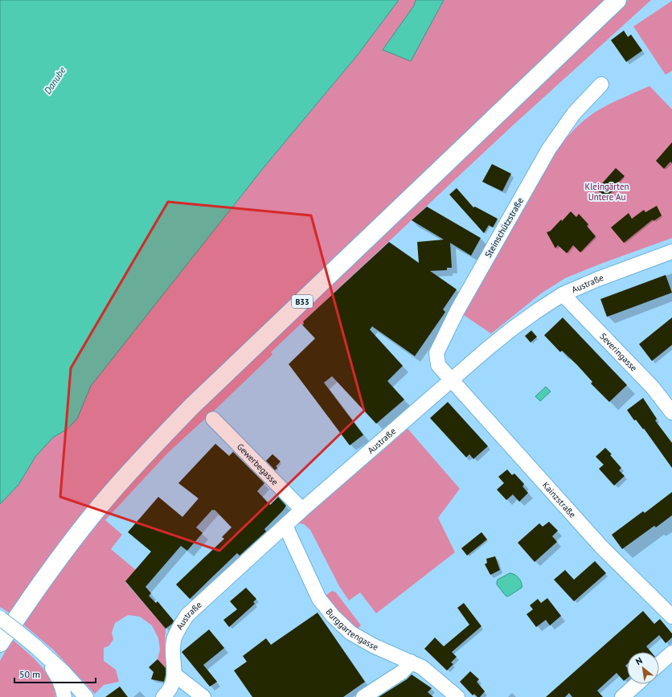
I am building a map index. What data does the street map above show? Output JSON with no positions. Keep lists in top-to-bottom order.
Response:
{
  "streets": {
    "highway": ["B33"],
    "street": [
      "Steinschützstraße",
      "Austraße",
      "Severingasse",
      "Gewerbegasse",
      "Kainzstraße",
      "Burggartengasse"
    ]
  },
  "crossings": [
    ["Steinschützstraße", "Austraße"],
    ["Steinschützstraße", "Kainzstraße"],
    ["Austraße", "Severingasse"],
    ["Austraße", "Gewerbegasse"],
    ["Austraße", "Kainzstraße"],
    ["Austraße", "Burggartengasse"]
  ],
  "water": ["Danube"],
  "parks": ["Kleingärten Untere Au"],
  "scale_bar": "50 m",
  "north": "top left"
}
